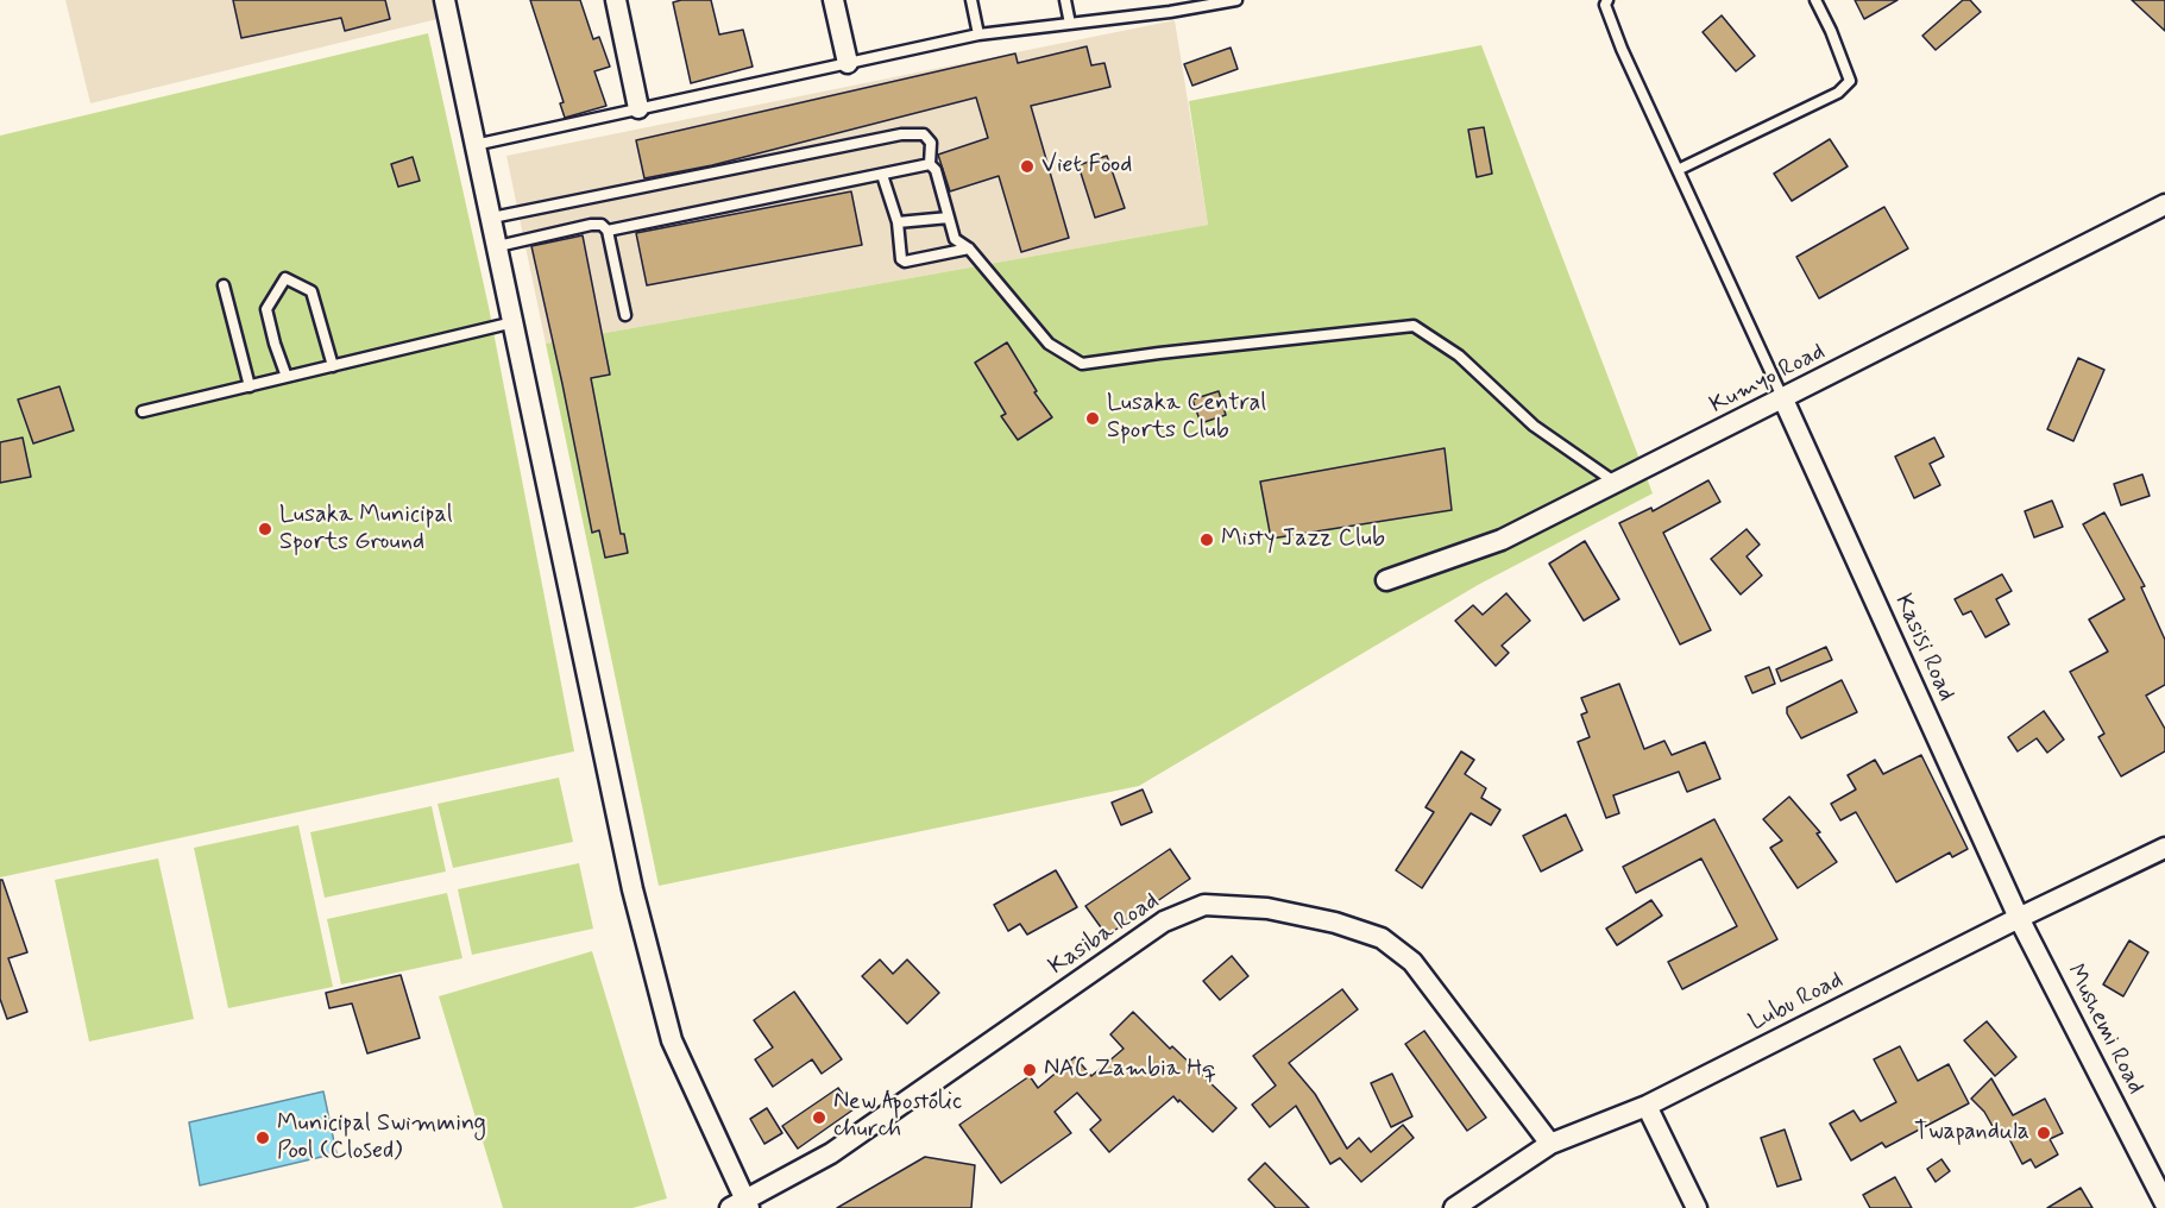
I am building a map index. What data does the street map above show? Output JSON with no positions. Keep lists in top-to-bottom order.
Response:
{
  "streets": {
    "street": [
      "Kumyo Road",
      "Kasisi Road",
      "Kasiba Road",
      "Lubu Road",
      "Mushemi Road"
    ]
  },
  "crossings": [
    ["Kumyo Road", "Kasisi Road"],
    ["Kasisi Road", "Lubu Road"],
    ["Kasisi Road", "Mushemi Road"],
    ["Kasiba Road", "Lubu Road"],
    ["Lubu Road", "Mushemi Road"]
  ],
  "places": [
    "Viet Food",
    "Lusaka Central Sports Club",
    "Lusaka Municipal Sports Ground",
    "Misty Jazz Club",
    "NAC Zambia Hq",
    "New Apostolic church",
    "Twapandula",
    "Municipal Swimming Pool (Closed)"
  ]
}
